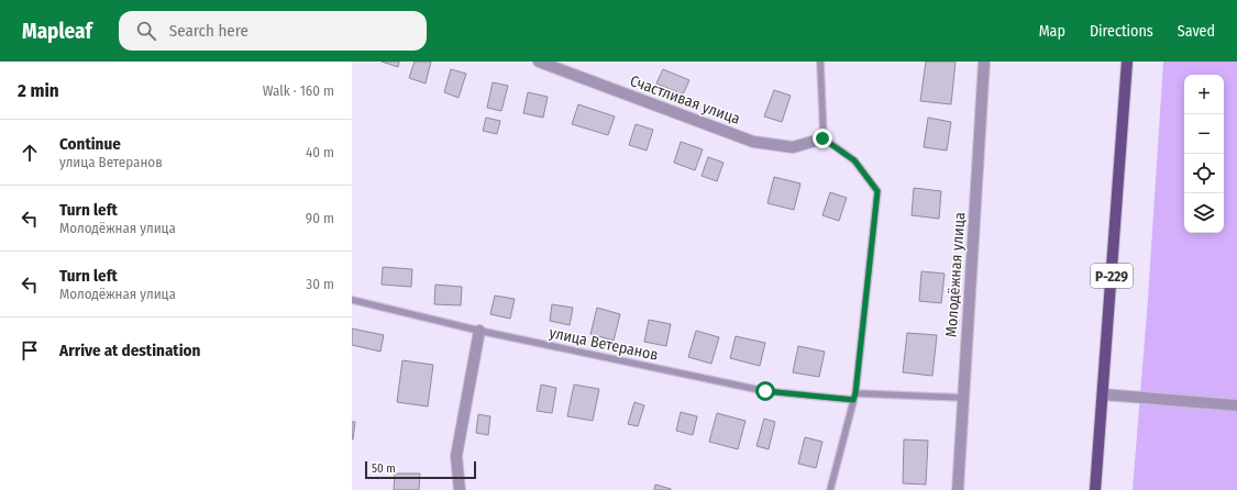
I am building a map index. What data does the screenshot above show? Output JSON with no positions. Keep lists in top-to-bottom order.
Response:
{
  "streets": {
    "main road": ["Р-229"],
    "street": ["Счастливая улица", "Молодёжная улица"],
    "lane": ["улица Ветеранов"]
  },
  "crossings": [
    ["Молодёжная улица", "улица Ветеранов"]
  ],
  "scale_bar": "50 m",
  "page": {
    "header": "Mapleaf",
    "search": "Search here",
    "nav": ["Map", "Directions", "Saved"],
    "heading": ["2 min", "Walk · 160 m"],
    "map_buttons": ["+", "−"],
    "list": [
      ["Continue", "улица Ветеранов", "40 m"],
      ["Turn left", "Молодёжная улица", "90 m"],
      ["Turn left", "Молодёжная улица", "30 m"],
      "Arrive at destination"
    ],
    "scale": "50 m"
  }
}
